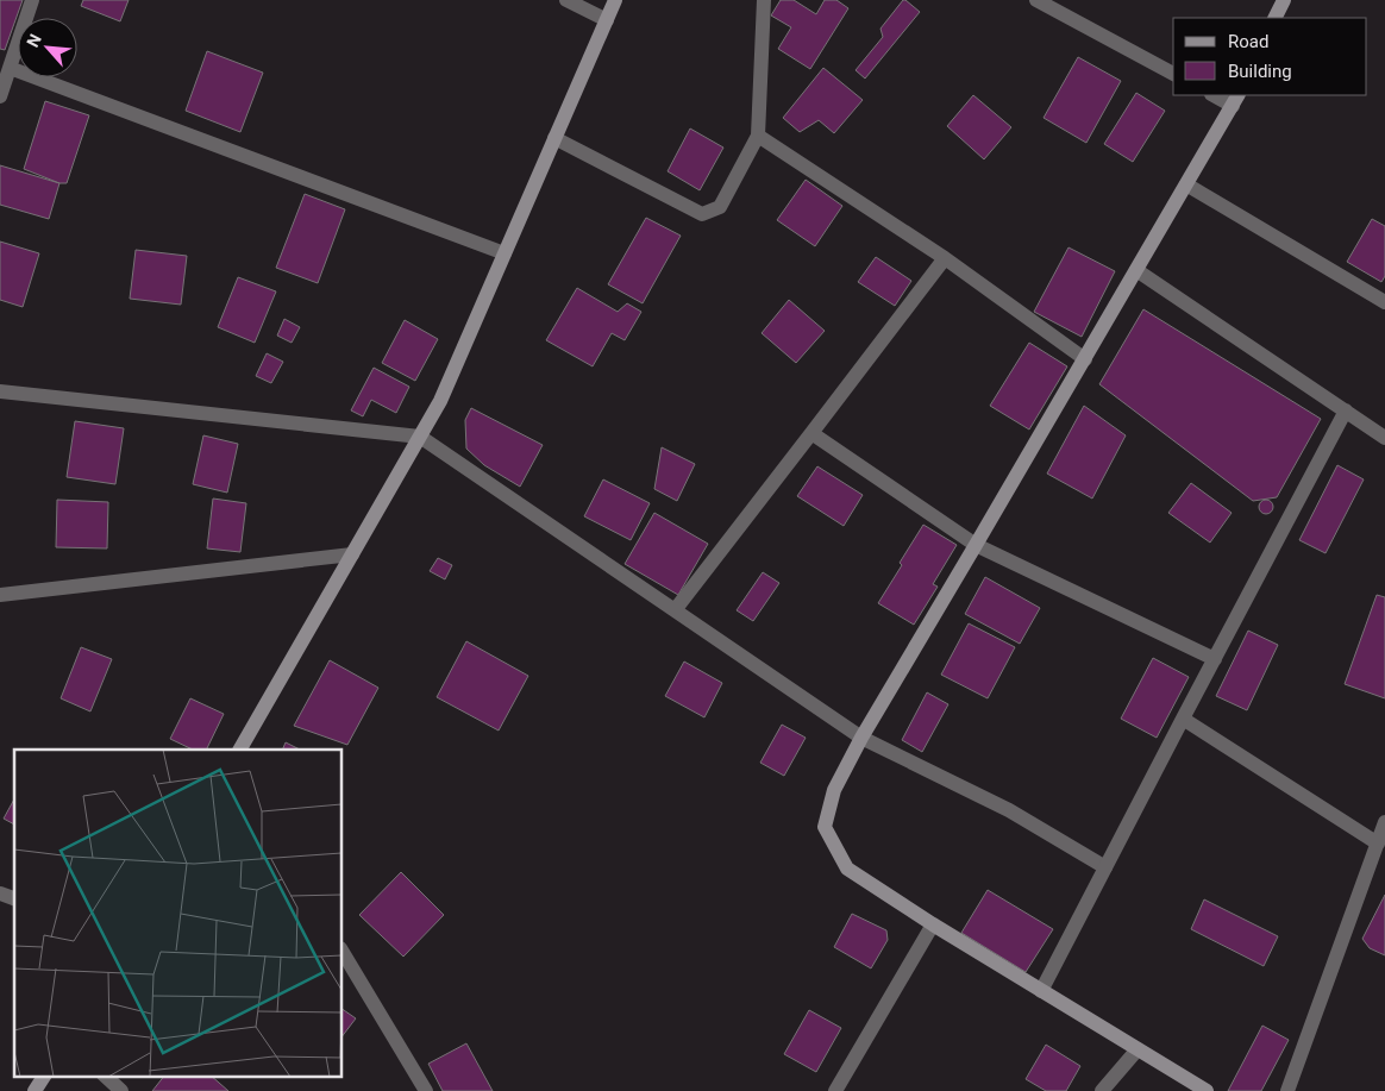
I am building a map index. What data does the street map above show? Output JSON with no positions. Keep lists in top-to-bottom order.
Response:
{
  "legend": ["Road", "Building"],
  "north": "top left"
}
